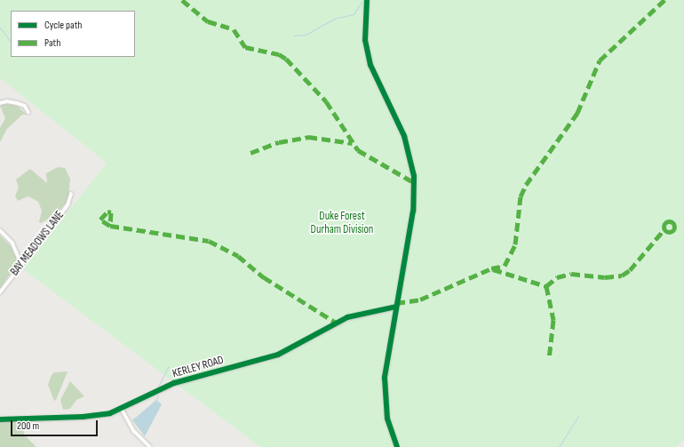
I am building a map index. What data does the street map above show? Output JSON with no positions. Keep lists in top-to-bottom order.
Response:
{
  "streets": {
    "street": ["BAY MEADOWS LANE", "KERLEY ROAD"]
  },
  "parks": ["Duke Forest Durham Division"],
  "legend": ["Cycle path", "Path"],
  "scale_bar": "200 m"
}
